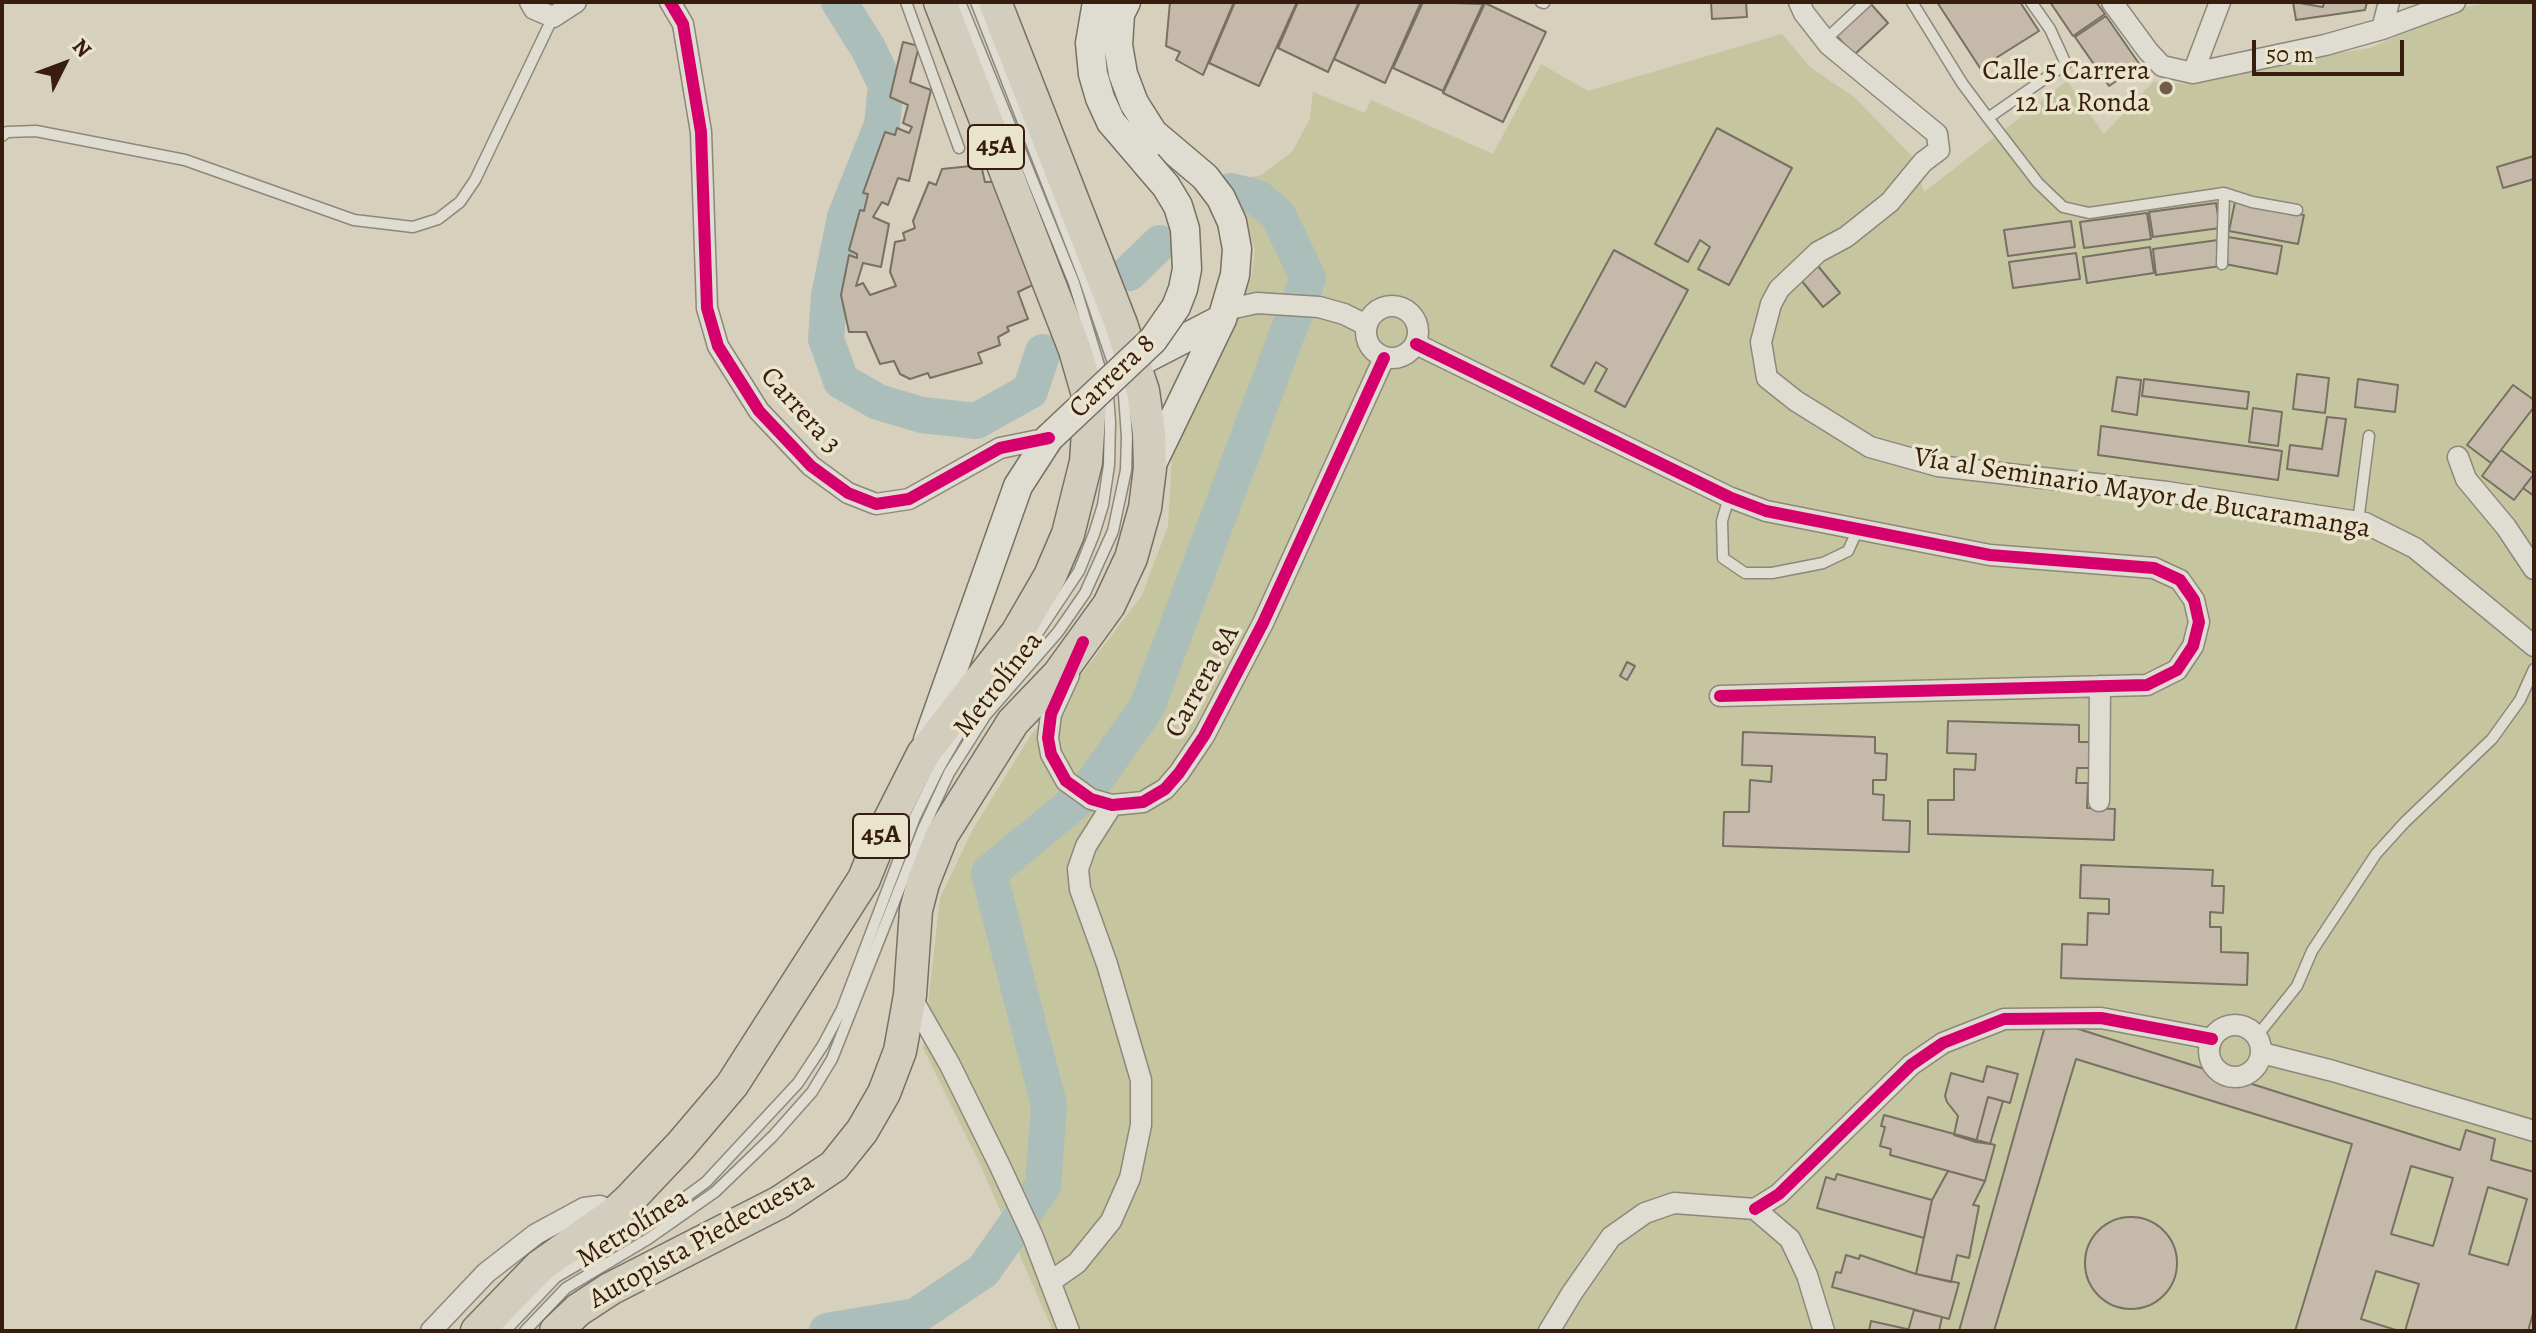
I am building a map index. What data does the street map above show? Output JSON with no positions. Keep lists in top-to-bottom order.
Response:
{
  "streets": {
    "highway": ["45A", "Autopista Piedecuesta"],
    "main road": ["Carrera 8"],
    "street": ["Carrera 3", "Vía al Seminario Mayor de Bucaramanga", "Carrera 8A"],
    "lane": ["Metrolínea"]
  },
  "crossings": [
    ["45A", "Carrera 8"],
    ["45A", "Metrolínea"],
    ["45A", "Autopista Piedecuesta"],
    ["Carrera 8", "Carrera 3"],
    ["Carrera 8", "Autopista Piedecuesta"],
    ["Carrera 8A", "Autopista Piedecuesta"],
    ["Metrolínea", "Autopista Piedecuesta"]
  ],
  "places": ["Calle 5 Carrera 12 La Ronda"],
  "scale_bar": "50 m",
  "north": "top right"
}
